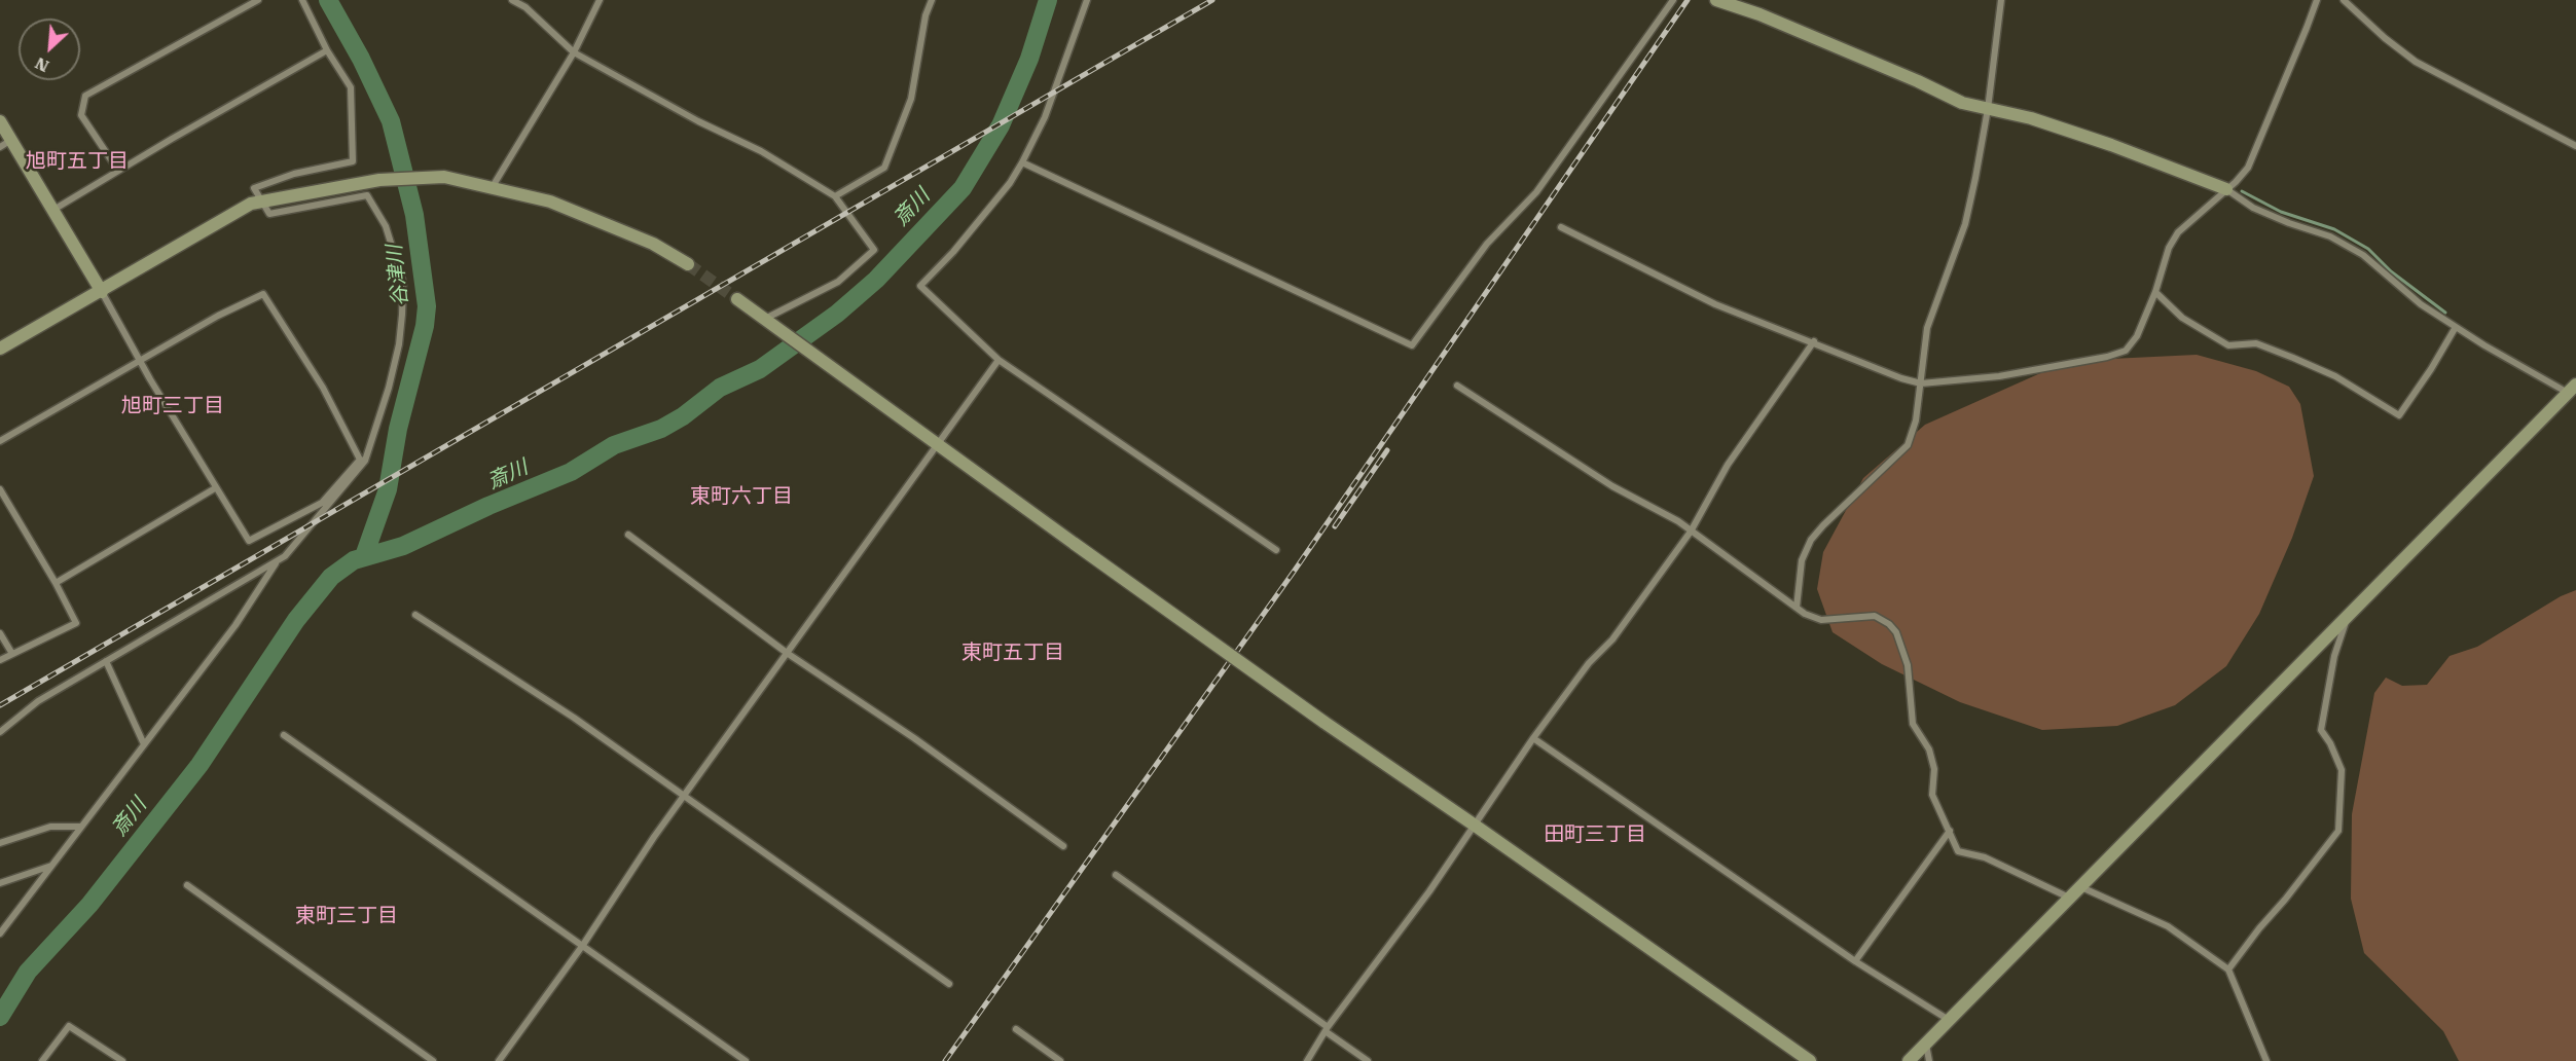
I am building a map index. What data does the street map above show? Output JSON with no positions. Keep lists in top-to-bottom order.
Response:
{
  "districts": [
    "旭町五丁目",
    "旭町三丁目",
    "東町六丁目",
    "東町五丁目",
    "田町三丁目",
    "東町三丁目"
  ],
  "water": ["斎川", "谷津川"],
  "north": "bottom left"
}
